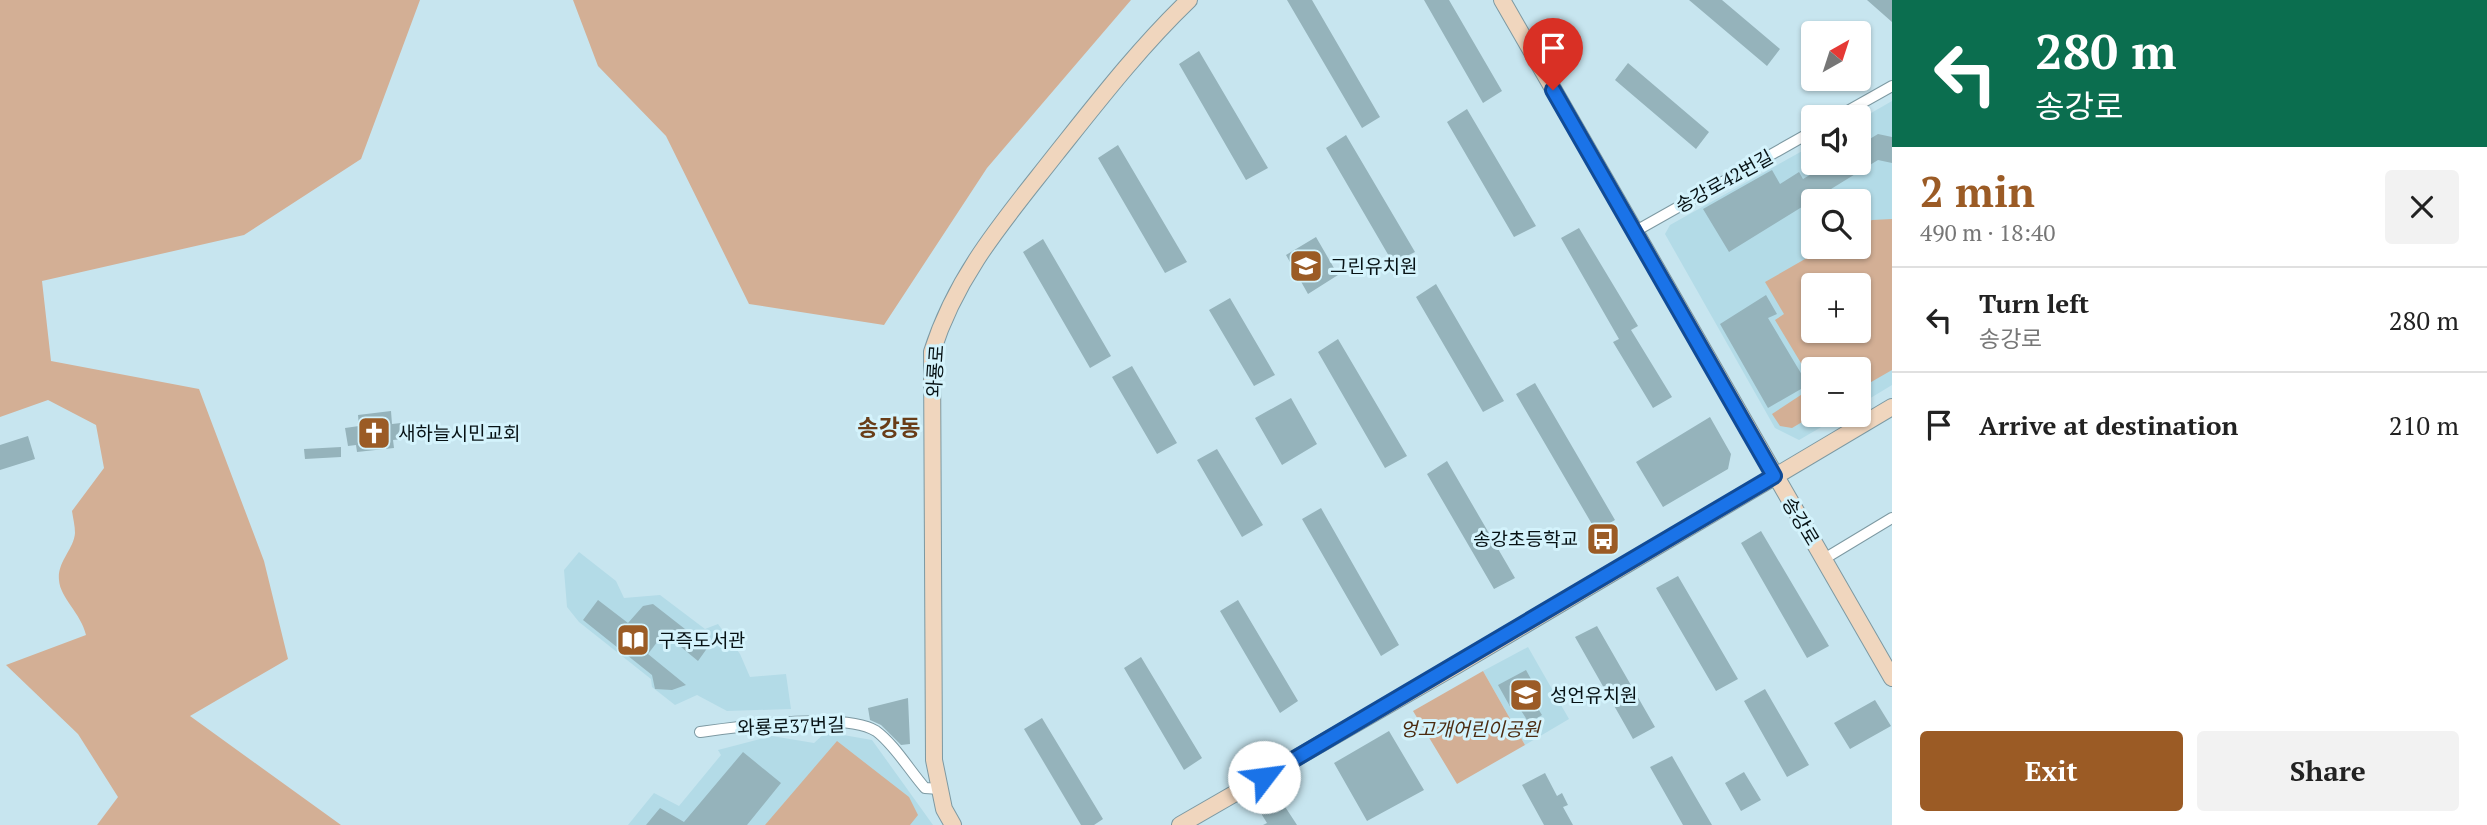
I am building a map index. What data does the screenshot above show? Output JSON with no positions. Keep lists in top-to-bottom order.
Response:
{
  "streets": {
    "main road": ["와룡로", "송강로"],
    "street": ["송강로42번길", "와룡로37번길"]
  },
  "crossings": [
    ["송강로42번길", "송강로"],
    ["와룡로", "와룡로37번길"]
  ],
  "districts": ["송강동"],
  "parks": ["엉고개어린이공원"],
  "places": {
    "school or university": ["그린유치원", "성언유치원"],
    "church": ["새하늘시민교회"],
    "bus stop": ["송강초등학교"],
    "library": ["구즉도서관"]
  },
  "north": "top right",
  "page": {
    "turn": ["280 m", "송강로"],
    "map_buttons": ["+", "−"],
    "heading": ["2 min", "490 m · 18:40"],
    "list": [
      {
        "name": "Turn left",
        "note": "송강로",
        "value": "280 m"
      },
      {
        "name": "Arrive at destination",
        "value": "210 m"
      }
    ],
    "buttons": ["Exit", "Share"]
  }
}
